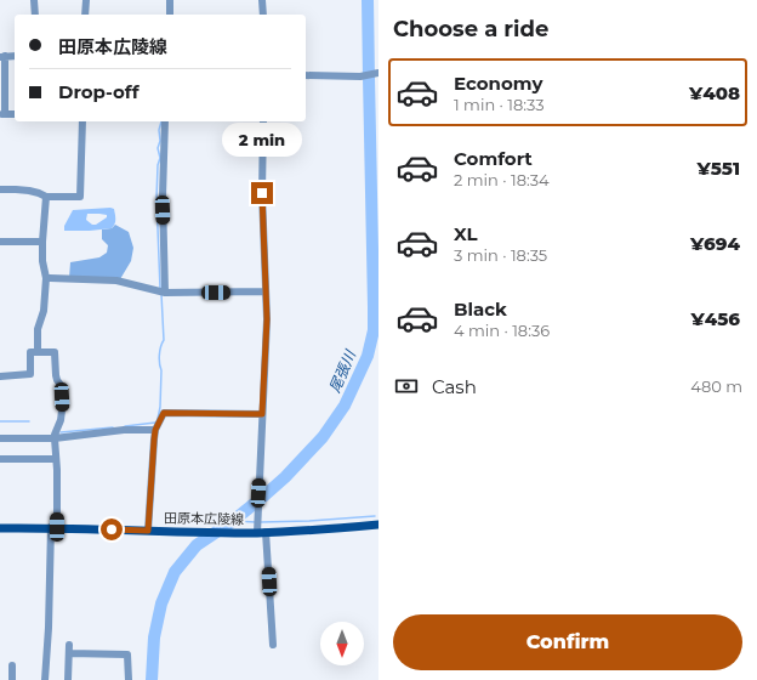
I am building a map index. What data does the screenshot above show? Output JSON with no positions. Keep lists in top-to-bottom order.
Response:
{
  "streets": {
    "main road": ["田原本広陵線"]
  },
  "water": ["尾張川"],
  "north": "bottom",
  "page": {
    "heading": "Choose a ride",
    "banner": ["田原本広陵線", "Drop-off"],
    "list": [
      {
        "name": "Economy",
        "note": "1 min · 18:33",
        "value": "¥408"
      },
      {
        "name": "Comfort",
        "note": "2 min · 18:34",
        "value": "¥551"
      },
      {
        "name": "XL",
        "note": "3 min · 18:35",
        "value": "¥694"
      },
      {
        "name": "Black",
        "note": "4 min · 18:36",
        "value": "¥456"
      }
    ],
    "bubble": "2 min",
    "pay": ["Cash", "480 m"],
    "buttons": "Confirm"
  }
}
